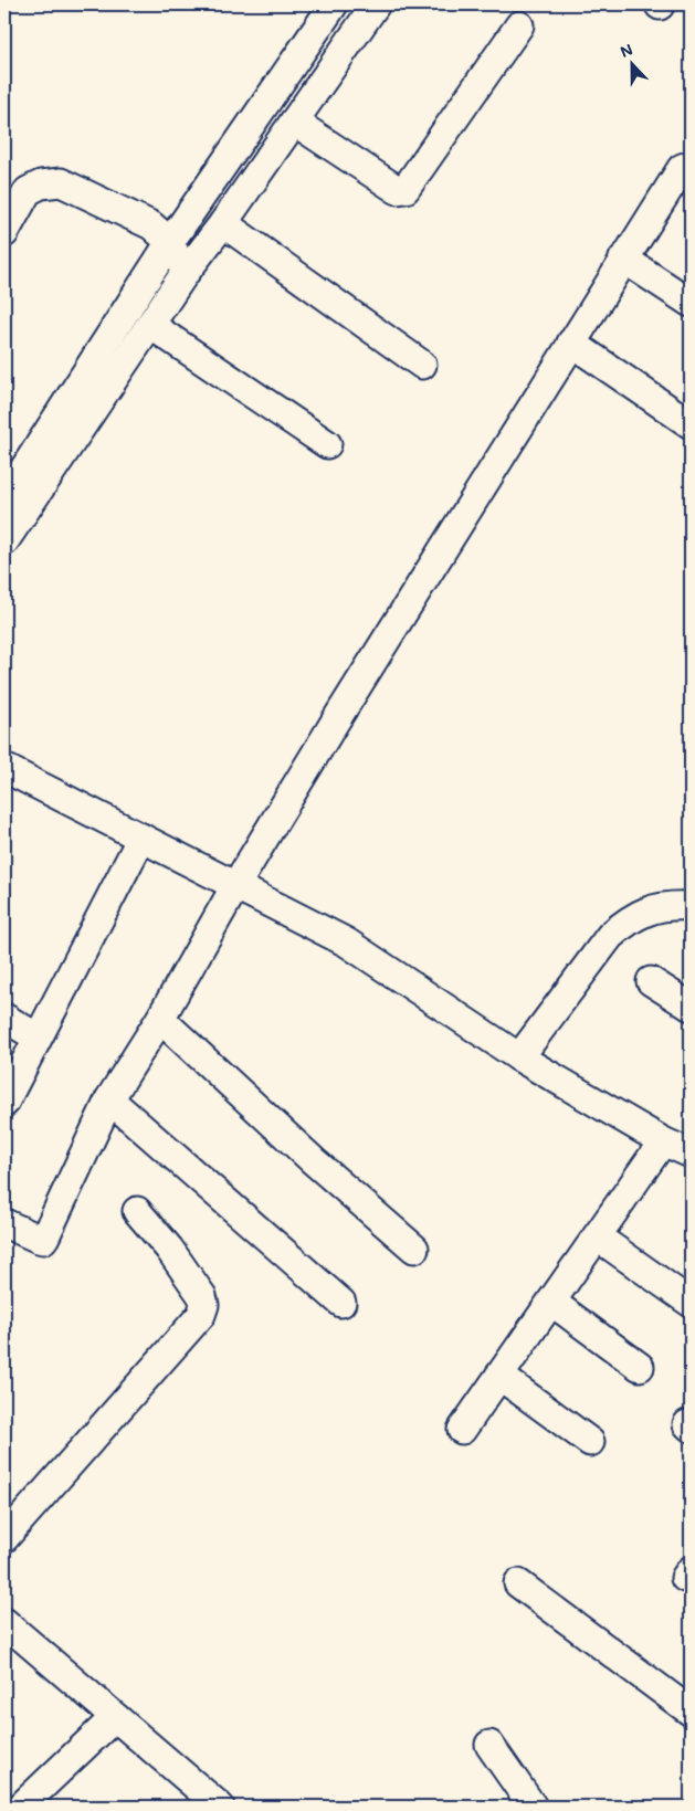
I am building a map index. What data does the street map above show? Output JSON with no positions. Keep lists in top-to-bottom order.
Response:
{
  "north": "top"
}
